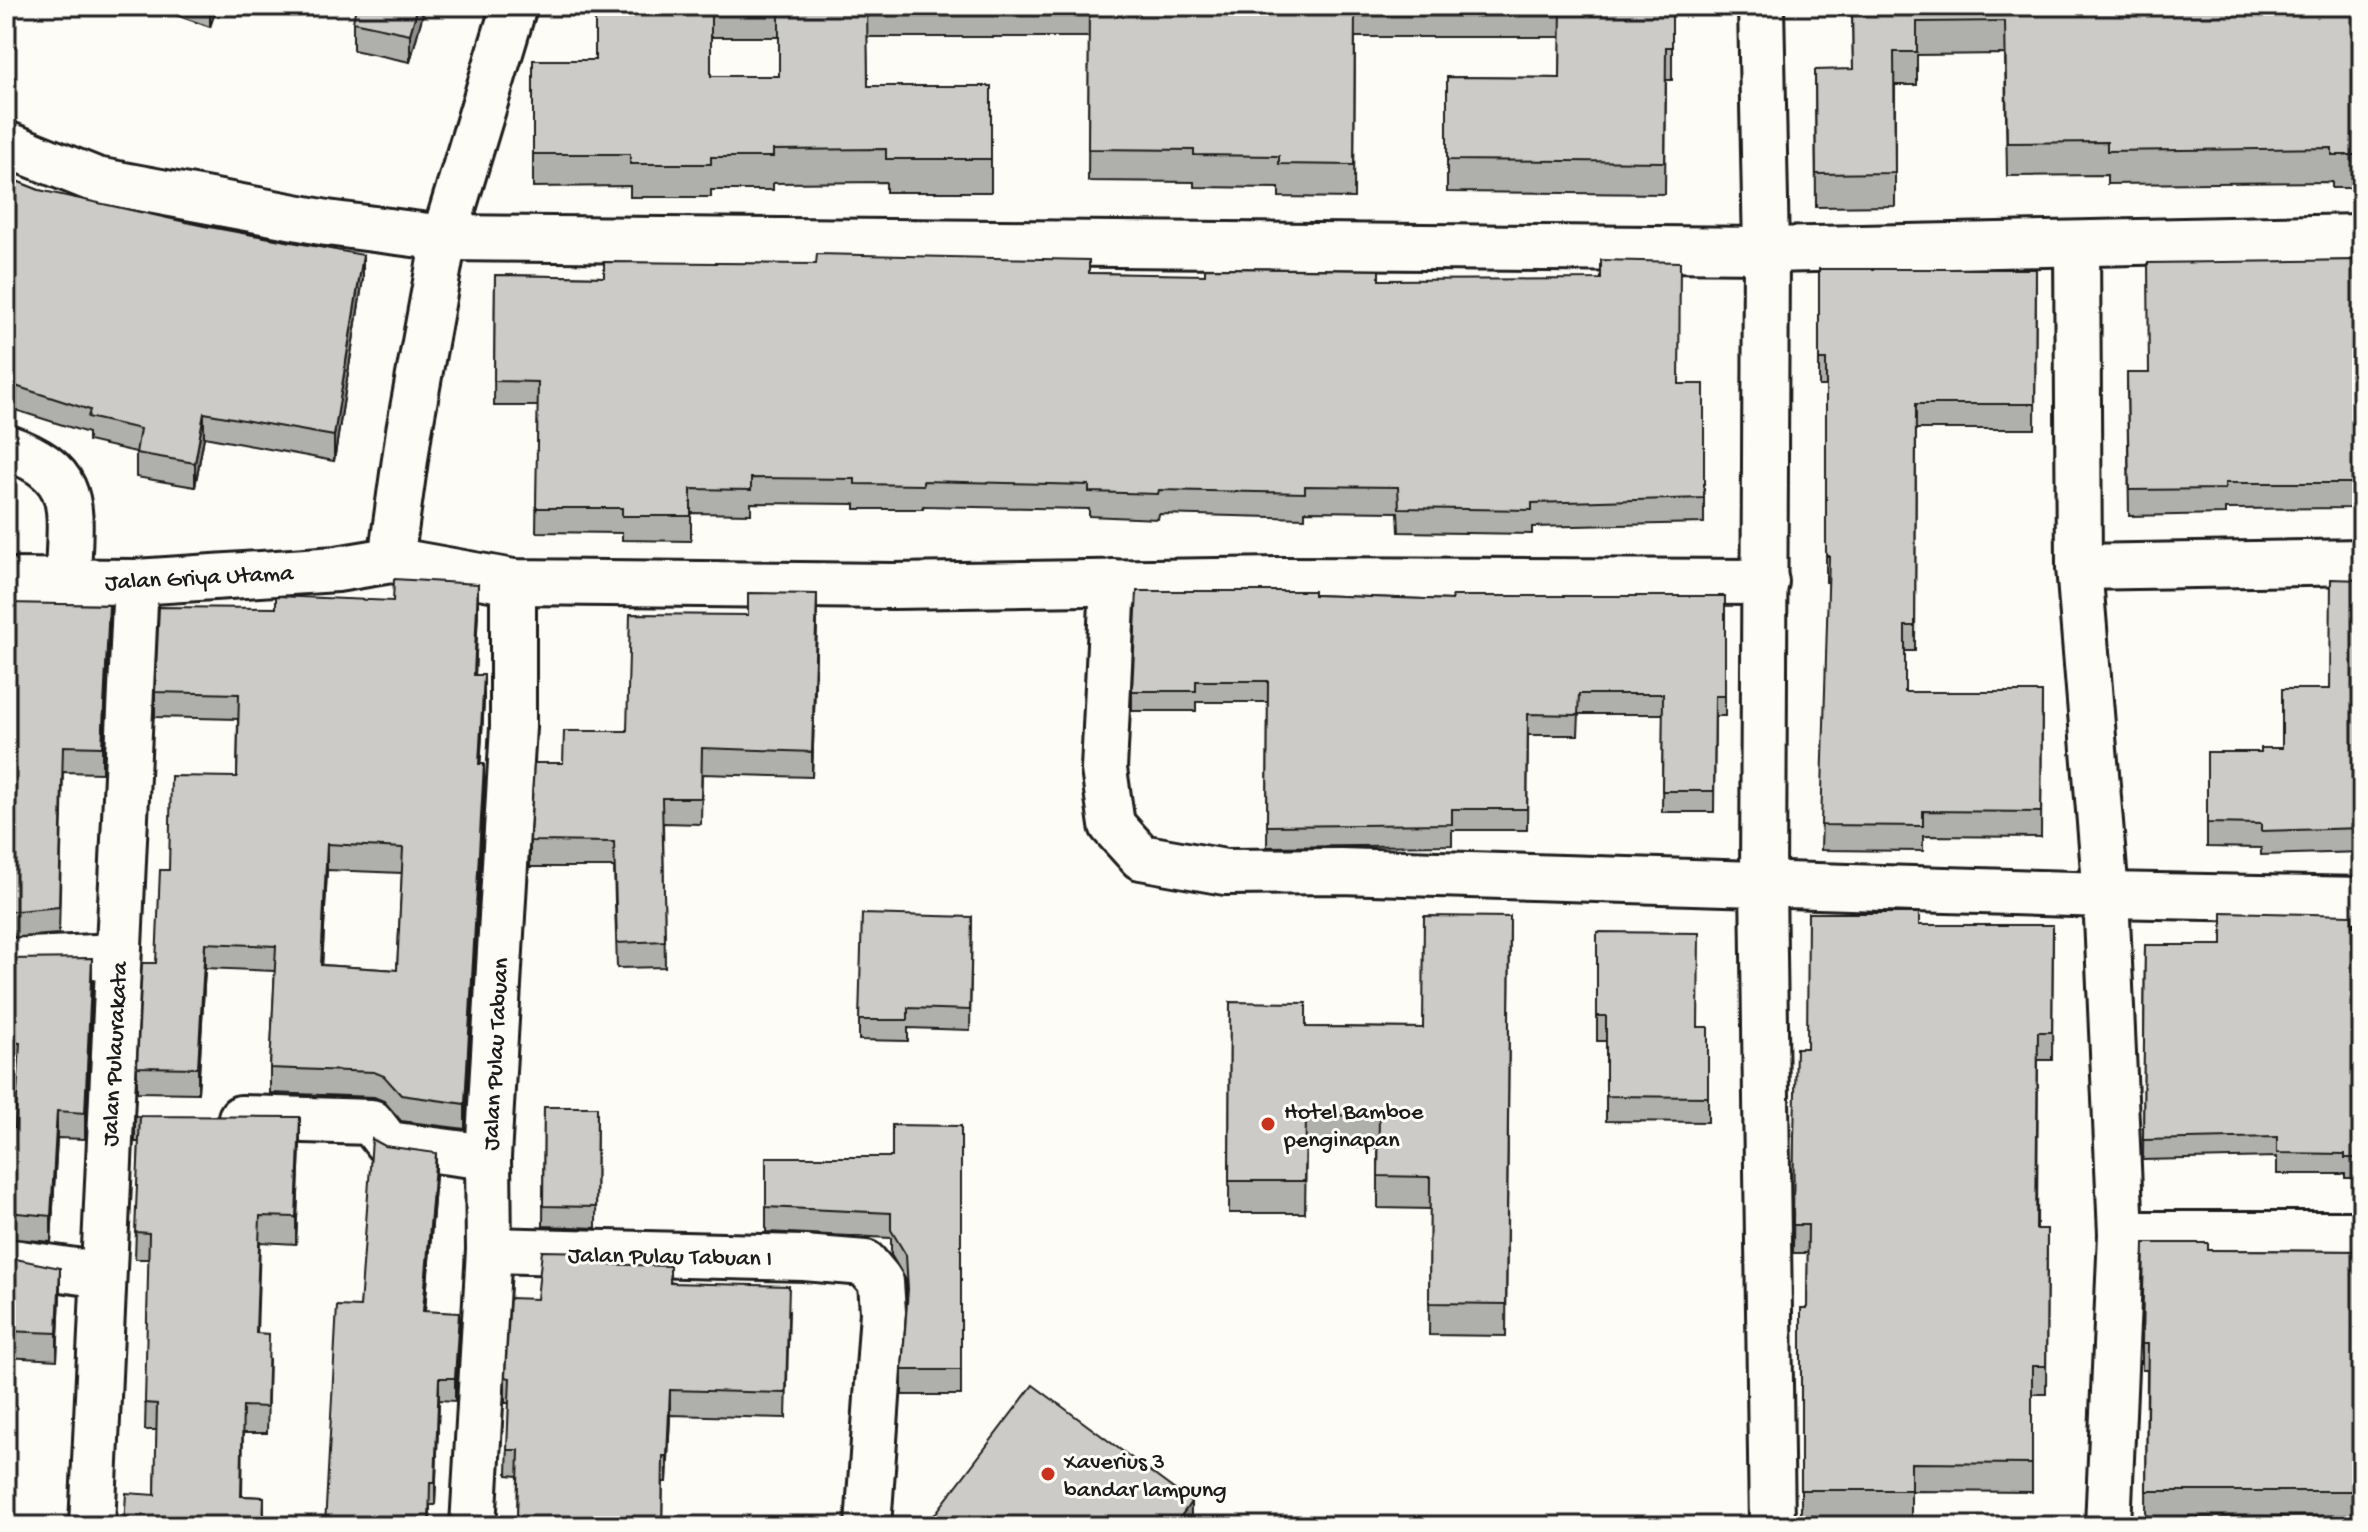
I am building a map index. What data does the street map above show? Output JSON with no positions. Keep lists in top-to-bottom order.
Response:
{
  "streets": {
    "street": [
      "Jalan Griya Utama",
      "Jalan Pulaurakata",
      "Jalan Pulau Tabuan",
      "Jalan Pulau Tabuan I"
    ]
  },
  "crossings": [
    ["Jalan Griya Utama", "Jalan Pulaurakata"],
    ["Jalan Griya Utama", "Jalan Pulau Tabuan"],
    ["Jalan Pulau Tabuan", "Jalan Pulau Tabuan I"]
  ],
  "places": ["Hotel Bamboe penginapan", "Xaverius 3 bandar lampung"]
}
